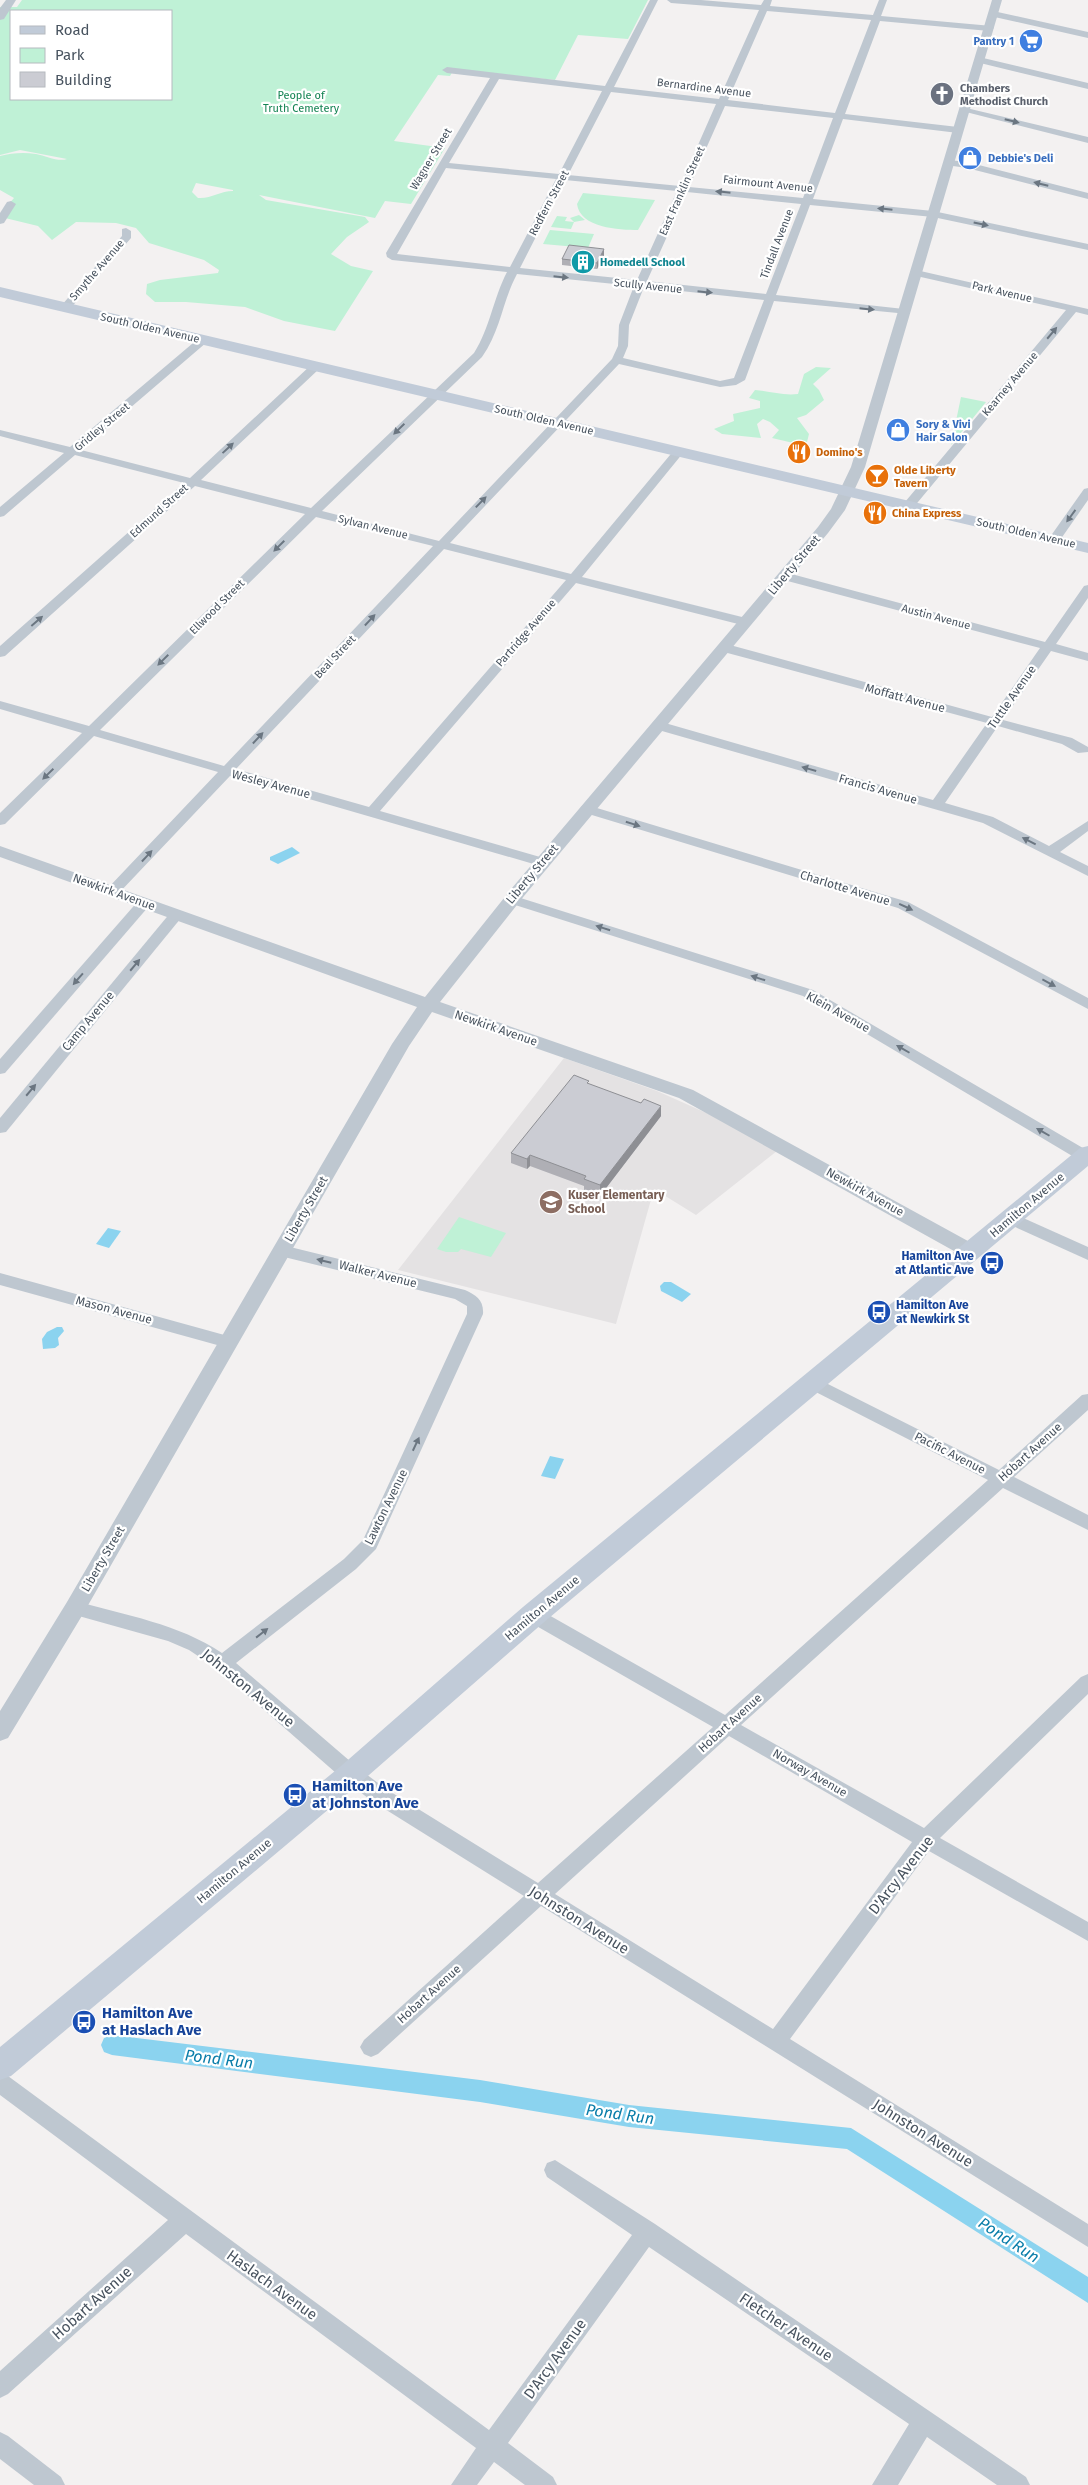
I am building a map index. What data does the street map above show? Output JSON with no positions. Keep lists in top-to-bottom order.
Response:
{
  "streets": {
    "main road": ["South Olden Avenue", "Hamilton Avenue"],
    "street": [
      "Bernardine Avenue",
      "Wagner Street",
      "Fairmount Avenue",
      "East Franklin Street",
      "Redfern Street",
      "Tindall Avenue",
      "Smythe Avenue",
      "Scully Avenue",
      "Park Avenue",
      "Kearney Avenue",
      "Gridley Street",
      "Edmund Street",
      "Sylvan Avenue",
      "Liberty Street",
      "Ellwood Street",
      "Austin Avenue",
      "Partridge Avenue",
      "Beal Street",
      "Tuttle Avenue",
      "Moffatt Avenue",
      "Wesley Avenue",
      "Francis Avenue",
      "Charlotte Avenue",
      "Newkirk Avenue",
      "Klein Avenue",
      "Camp Avenue",
      "Walker Avenue",
      "Mason Avenue",
      "Hobart Avenue",
      "Pacific Avenue",
      "Lawton Avenue",
      "Johnston Avenue",
      "Norway Avenue",
      "D'Arcy Avenue",
      "Haslach Avenue",
      "Fletcher Avenue"
    ]
  },
  "crossings": [
    ["Bernardine Avenue", "Wagner Street"],
    ["Bernardine Avenue", "East Franklin Street"],
    ["Bernardine Avenue", "Redfern Street"],
    ["Bernardine Avenue", "Tindall Avenue"],
    ["Bernardine Avenue", "Liberty Street"],
    ["Wagner Street", "Fairmount Avenue"],
    ["Wagner Street", "Scully Avenue"],
    ["Fairmount Avenue", "East Franklin Street"],
    ["Fairmount Avenue", "Redfern Street"],
    ["Fairmount Avenue", "Tindall Avenue"],
    ["Fairmount Avenue", "Liberty Street"],
    ["East Franklin Street", "Tindall Avenue"],
    ["East Franklin Street", "Scully Avenue"],
    ["East Franklin Street", "South Olden Avenue"],
    ["East Franklin Street", "Beal Street"],
    ["Redfern Street", "Scully Avenue"],
    ["Redfern Street", "South Olden Avenue"],
    ["Redfern Street", "Ellwood Street"],
    ["Tindall Avenue", "Scully Avenue"],
    ["Smythe Avenue", "South Olden Avenue"],
    ["Scully Avenue", "Liberty Street"],
    ["Park Avenue", "Kearney Avenue"],
    ["Park Avenue", "Liberty Street"],
    ["South Olden Avenue", "Kearney Avenue"],
    ["South Olden Avenue", "Gridley Street"],
    ["South Olden Avenue", "Edmund Street"],
    ["South Olden Avenue", "Liberty Street"],
    ["South Olden Avenue", "Ellwood Street"],
    ["South Olden Avenue", "Partridge Avenue"],
    ["South Olden Avenue", "Beal Street"],
    ["Gridley Street", "Sylvan Avenue"],
    ["Edmund Street", "Sylvan Avenue"],
    ["Sylvan Avenue", "Liberty Street"],
    ["Sylvan Avenue", "Ellwood Street"],
    ["Sylvan Avenue", "Partridge Avenue"],
    ["Sylvan Avenue", "Beal Street"],
    ["Liberty Street", "Austin Avenue"],
    ["Liberty Street", "Moffatt Avenue"],
    ["Liberty Street", "Wesley Avenue"],
    ["Liberty Street", "Francis Avenue"],
    ["Liberty Street", "Charlotte Avenue"],
    ["Liberty Street", "Newkirk Avenue"],
    ["Liberty Street", "Klein Avenue"],
    ["Liberty Street", "Walker Avenue"],
    ["Liberty Street", "Mason Avenue"],
    ["Liberty Street", "Johnston Avenue"],
    ["Ellwood Street", "Wesley Avenue"],
    ["Austin Avenue", "Tuttle Avenue"],
    ["Partridge Avenue", "Wesley Avenue"],
    ["Beal Street", "Wesley Avenue"],
    ["Beal Street", "Newkirk Avenue"],
    ["Tuttle Avenue", "Moffatt Avenue"],
    ["Tuttle Avenue", "Francis Avenue"],
    ["Newkirk Avenue", "Camp Avenue"],
    ["Newkirk Avenue", "Hamilton Avenue"],
    ["Klein Avenue", "Hamilton Avenue"],
    ["Hamilton Avenue", "Pacific Avenue"],
    ["Hamilton Avenue", "Johnston Avenue"],
    ["Hamilton Avenue", "Norway Avenue"],
    ["Walker Avenue", "Lawton Avenue"],
    ["Hobart Avenue", "Pacific Avenue"],
    ["Hobart Avenue", "Johnston Avenue"],
    ["Hobart Avenue", "Norway Avenue"],
    ["Hobart Avenue", "Haslach Avenue"],
    ["Lawton Avenue", "Johnston Avenue"],
    ["Johnston Avenue", "D'Arcy Avenue"],
    ["Norway Avenue", "D'Arcy Avenue"],
    ["D'Arcy Avenue", "Haslach Avenue"],
    ["D'Arcy Avenue", "Fletcher Avenue"]
  ],
  "one_way": [
    "Scully Avenue",
    "Kearney Avenue",
    "Edmund Street",
    "Ellwood Street",
    "Beal Street",
    "Francis Avenue",
    "Charlotte Avenue",
    "Klein Avenue",
    "Walker Avenue",
    "Lawton Avenue"
  ],
  "water": ["Pond Run"],
  "parks": ["People of Truth Cemetery"],
  "places": {
    "supermarket": ["Pantry 1"],
    "church": ["Chambers Methodist Church"],
    "shop": ["Debbie's Deli", "Sory & Vivi Hair Salon"],
    "building": ["Homedell School"],
    "restaurant": ["Domino's", "China Express"],
    "bar": ["Olde Liberty Tavern"],
    "school or university": ["Kuser Elementary School"],
    "bus stop": [
      "Hamilton Ave at Atlantic Ave",
      "Hamilton Ave at Newkirk St",
      "Hamilton Ave at Johnston Ave",
      "Hamilton Ave at Haslach Ave"
    ]
  },
  "legend": ["Road", "Park", "Building"]
}
